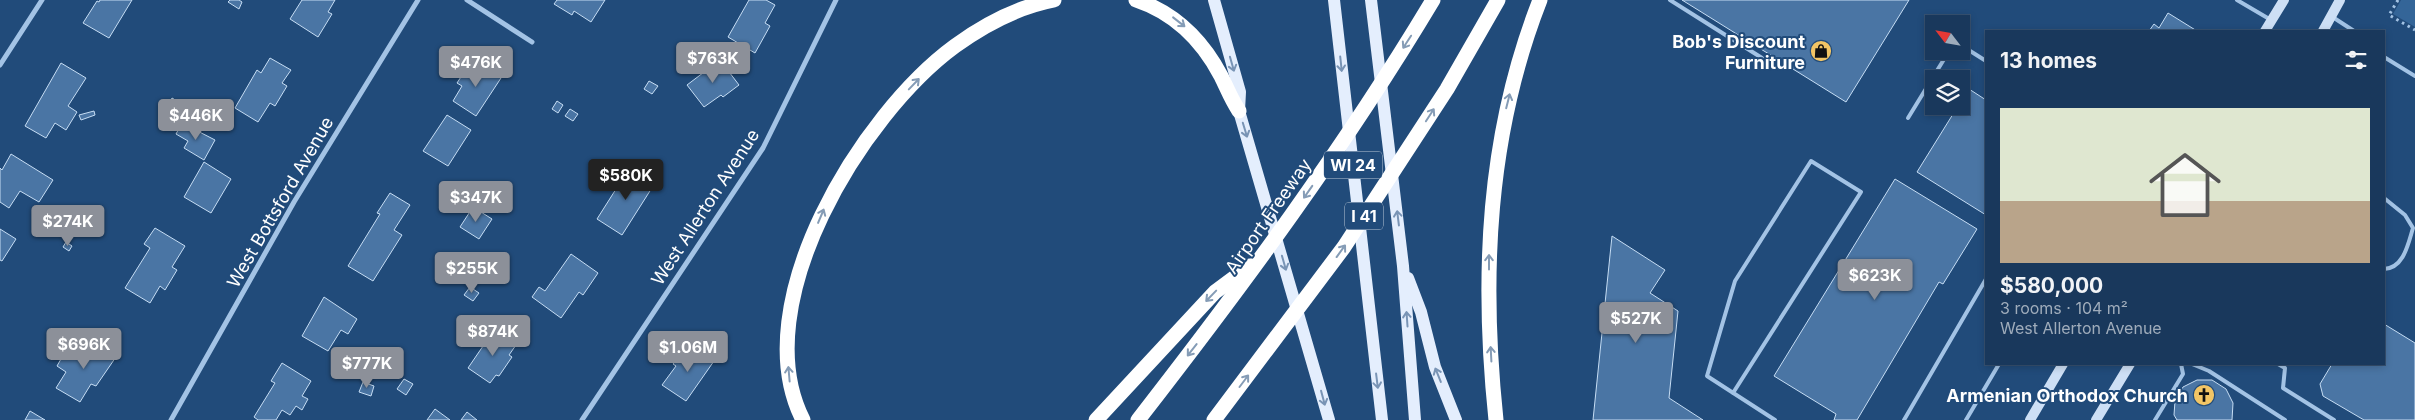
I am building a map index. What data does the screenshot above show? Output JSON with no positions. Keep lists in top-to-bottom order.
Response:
{
  "streets": {
    "highway": ["Airport Freeway", "I 41"],
    "main road": ["WI 24"],
    "street": ["West Bottsford Avenue", "West Allerton Avenue"]
  },
  "places": {
    "shop": ["Bob's Discount Furniture"],
    "church": ["Armenian Orthodox Church"]
  },
  "north": "top left",
  "page": {
    "heading": "13 homes",
    "price": [
      "$763K",
      "$476K",
      "$446K",
      "$580K",
      "$347K",
      "$274K",
      "$255K",
      "$623K",
      "$527K",
      "$874K",
      "$696K",
      "$1.06M",
      "$777K"
    ],
    "list": [
      {
        "name": "$580,000",
        "note": "3 rooms · 104 m² · West Allerton Avenue"
      }
    ]
  }
}
